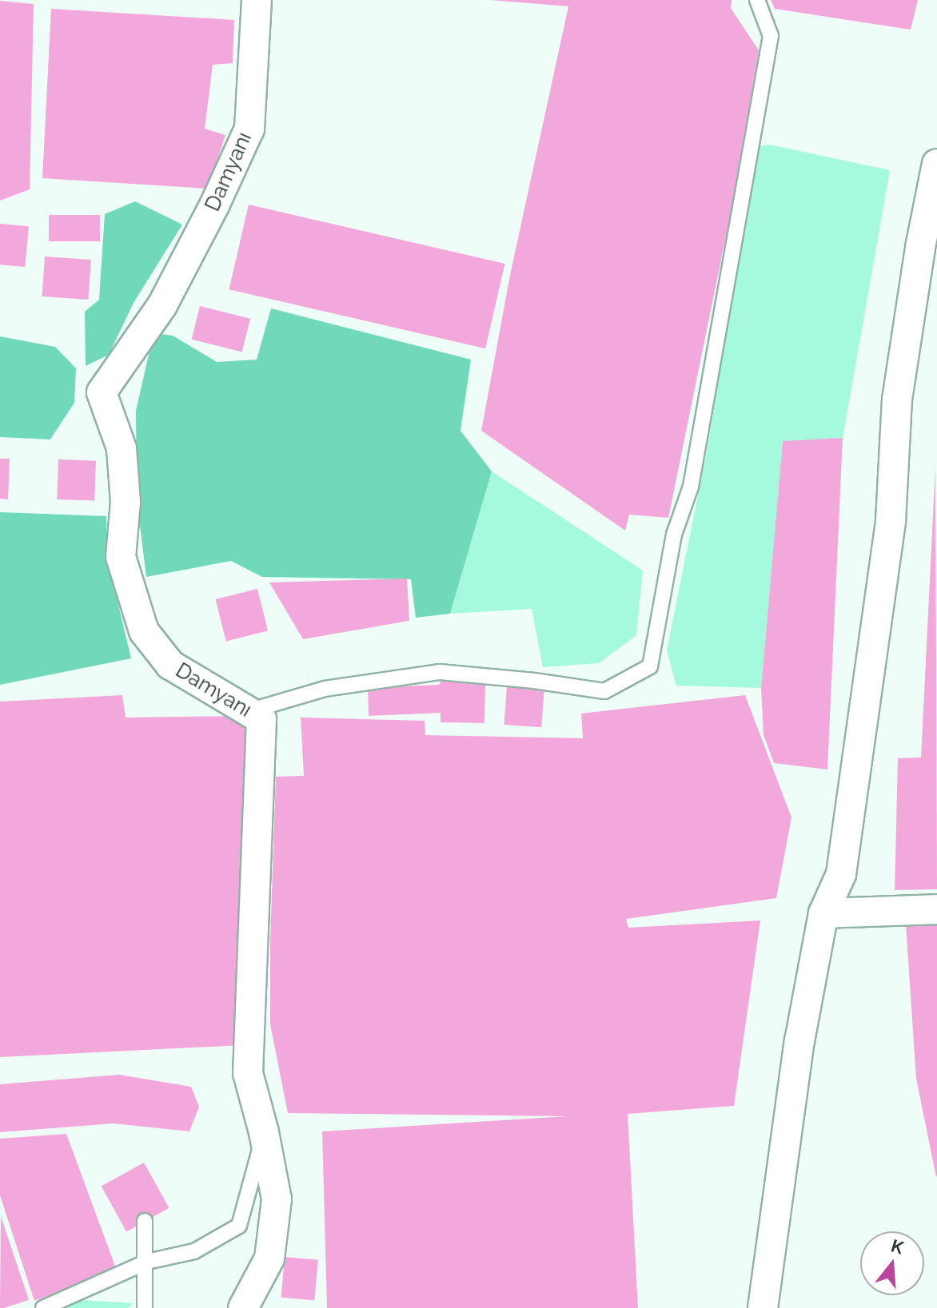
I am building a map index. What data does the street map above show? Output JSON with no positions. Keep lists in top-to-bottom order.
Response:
{
  "streets": {
    "street": ["Damyanı"]
  },
  "north": "top"
}
